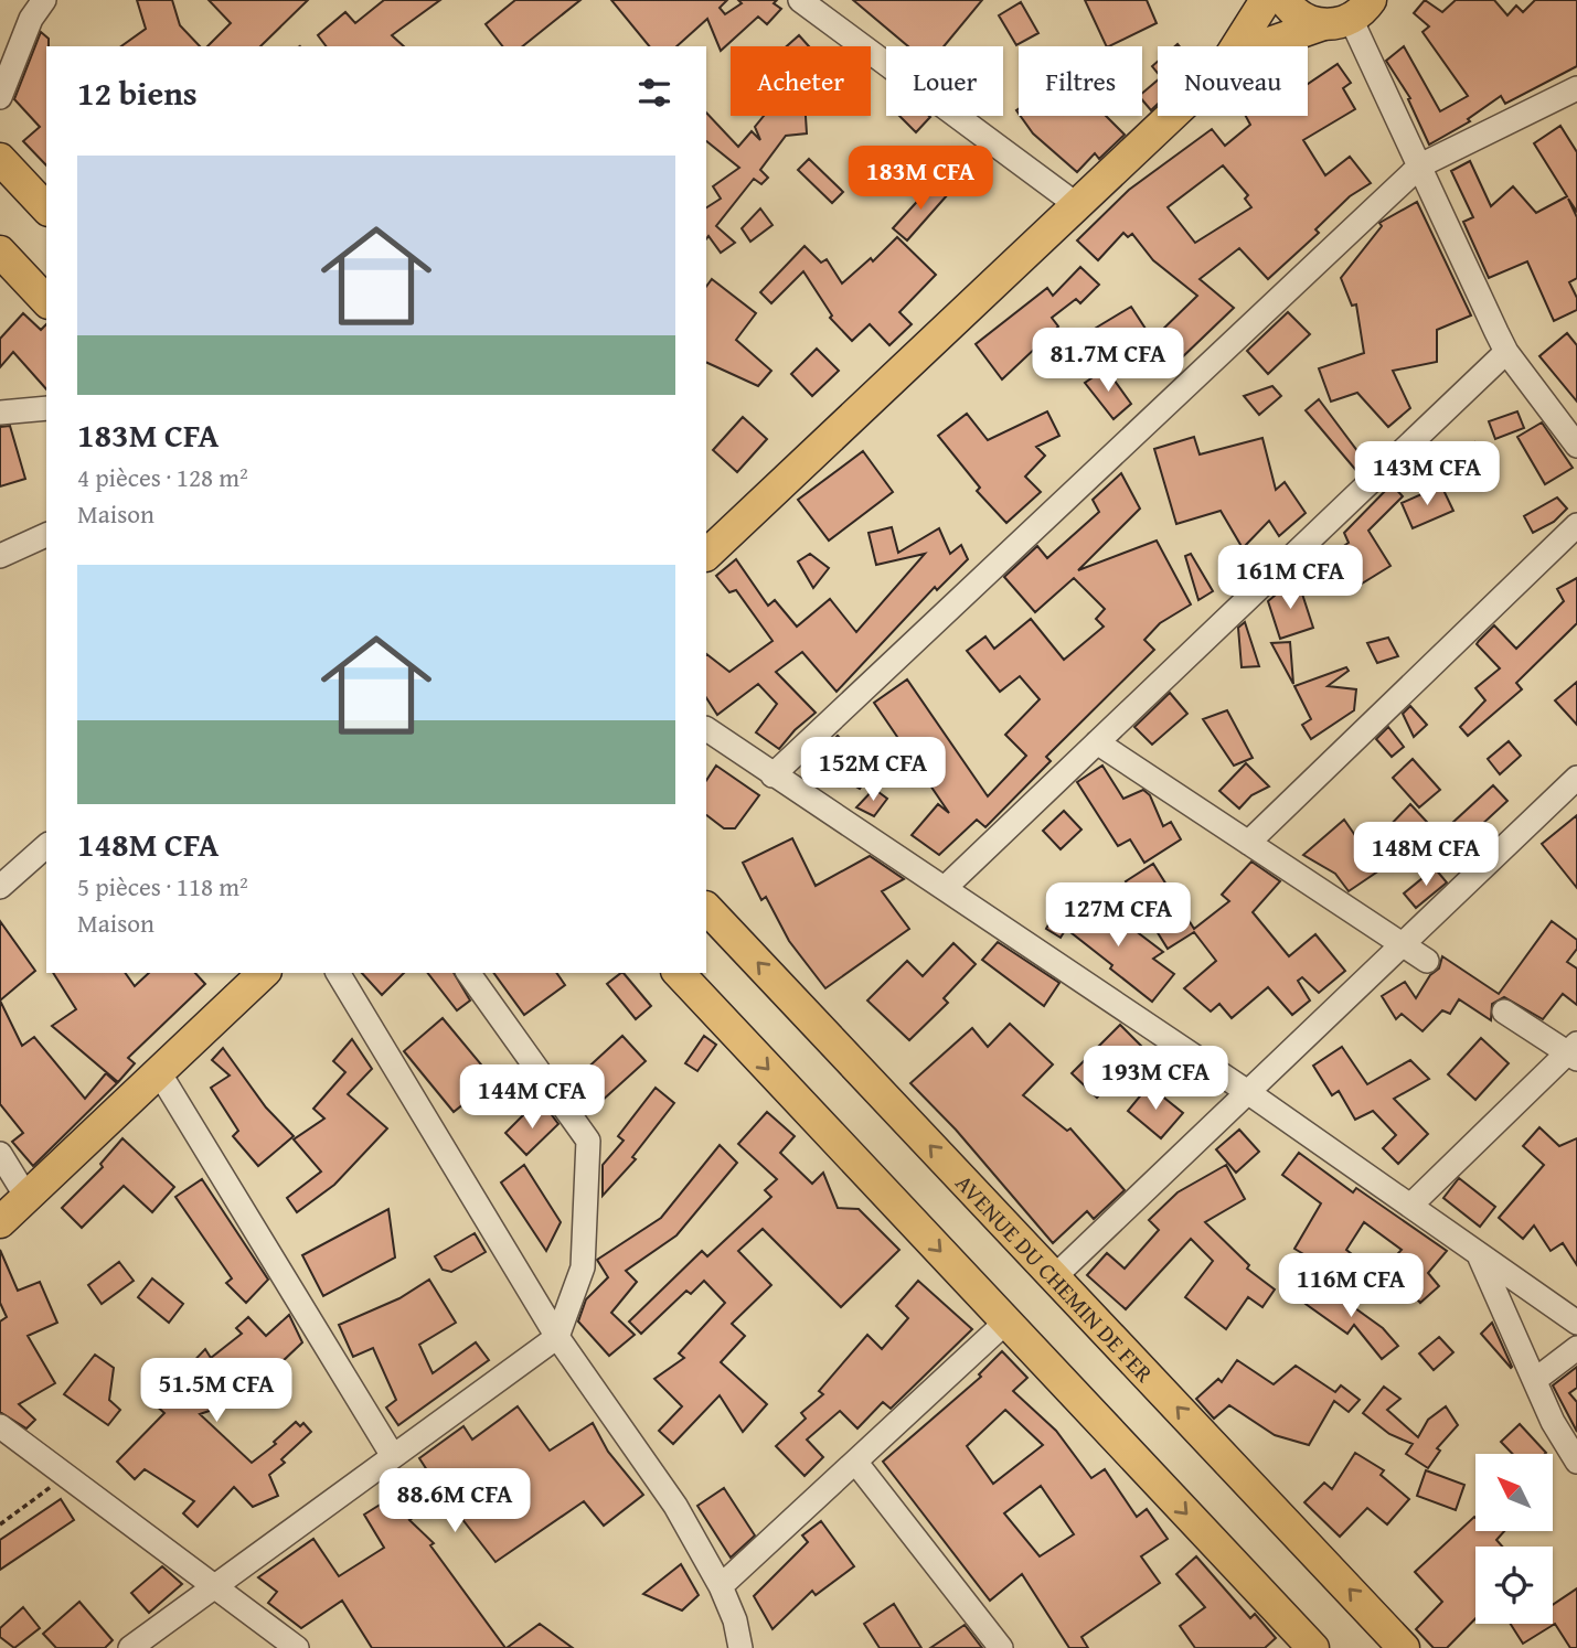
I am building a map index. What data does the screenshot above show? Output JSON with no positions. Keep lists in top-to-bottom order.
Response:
{
  "streets": {
    "main road": ["AVENUE DU CHEMIN DE FER"]
  },
  "north": "top left",
  "page": {
    "chip": [
      "Acheter",
      "Louer",
      "Filtres",
      "Nouveau"
    ],
    "heading": "12 biens",
    "list": [
      {
        "name": "183M CFA",
        "note": "4 pièces · 128 m² · Maison"
      },
      {
        "name": "148M CFA",
        "note": "5 pièces · 118 m² · Maison"
      }
    ],
    "price": [
      "183M CFA",
      "81.7M CFA",
      "143M CFA",
      "161M CFA",
      "152M CFA",
      "148M CFA",
      "127M CFA",
      "193M CFA",
      "144M CFA",
      "116M CFA",
      "51.5M CFA",
      "88.6M CFA"
    ]
  }
}
